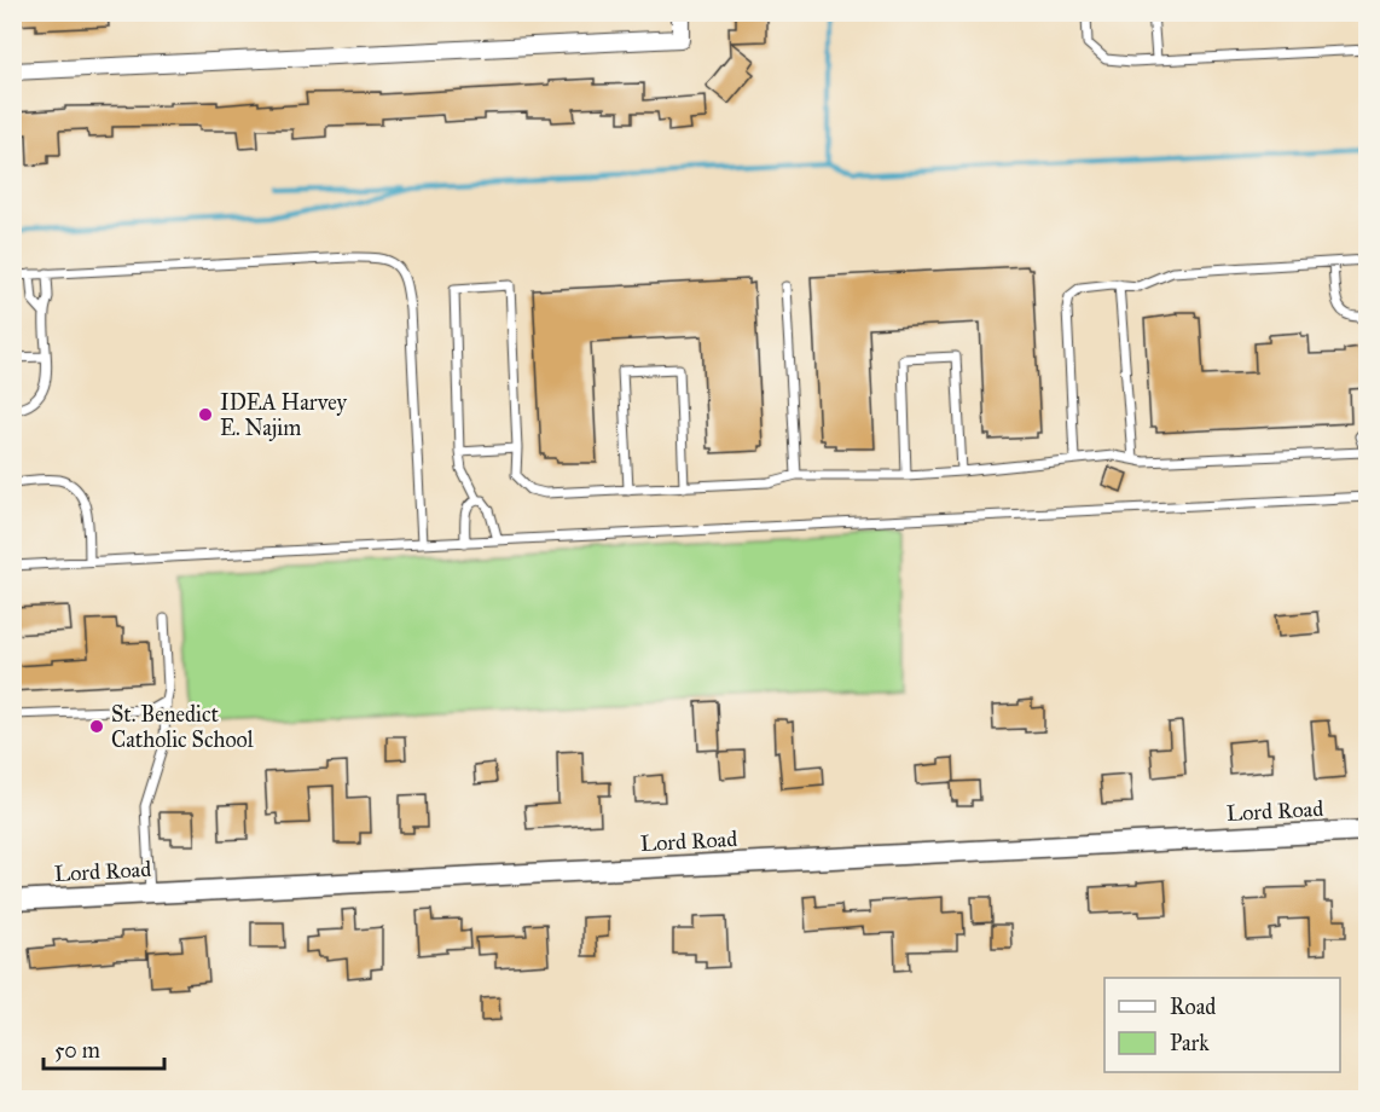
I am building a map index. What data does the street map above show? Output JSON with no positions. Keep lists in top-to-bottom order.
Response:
{
  "streets": {
    "street": ["Lord Road"]
  },
  "places": ["IDEA Harvey E. Najim", "St. Benedict Catholic School"],
  "legend": ["Road", "Park"],
  "scale_bar": "50 m"
}
